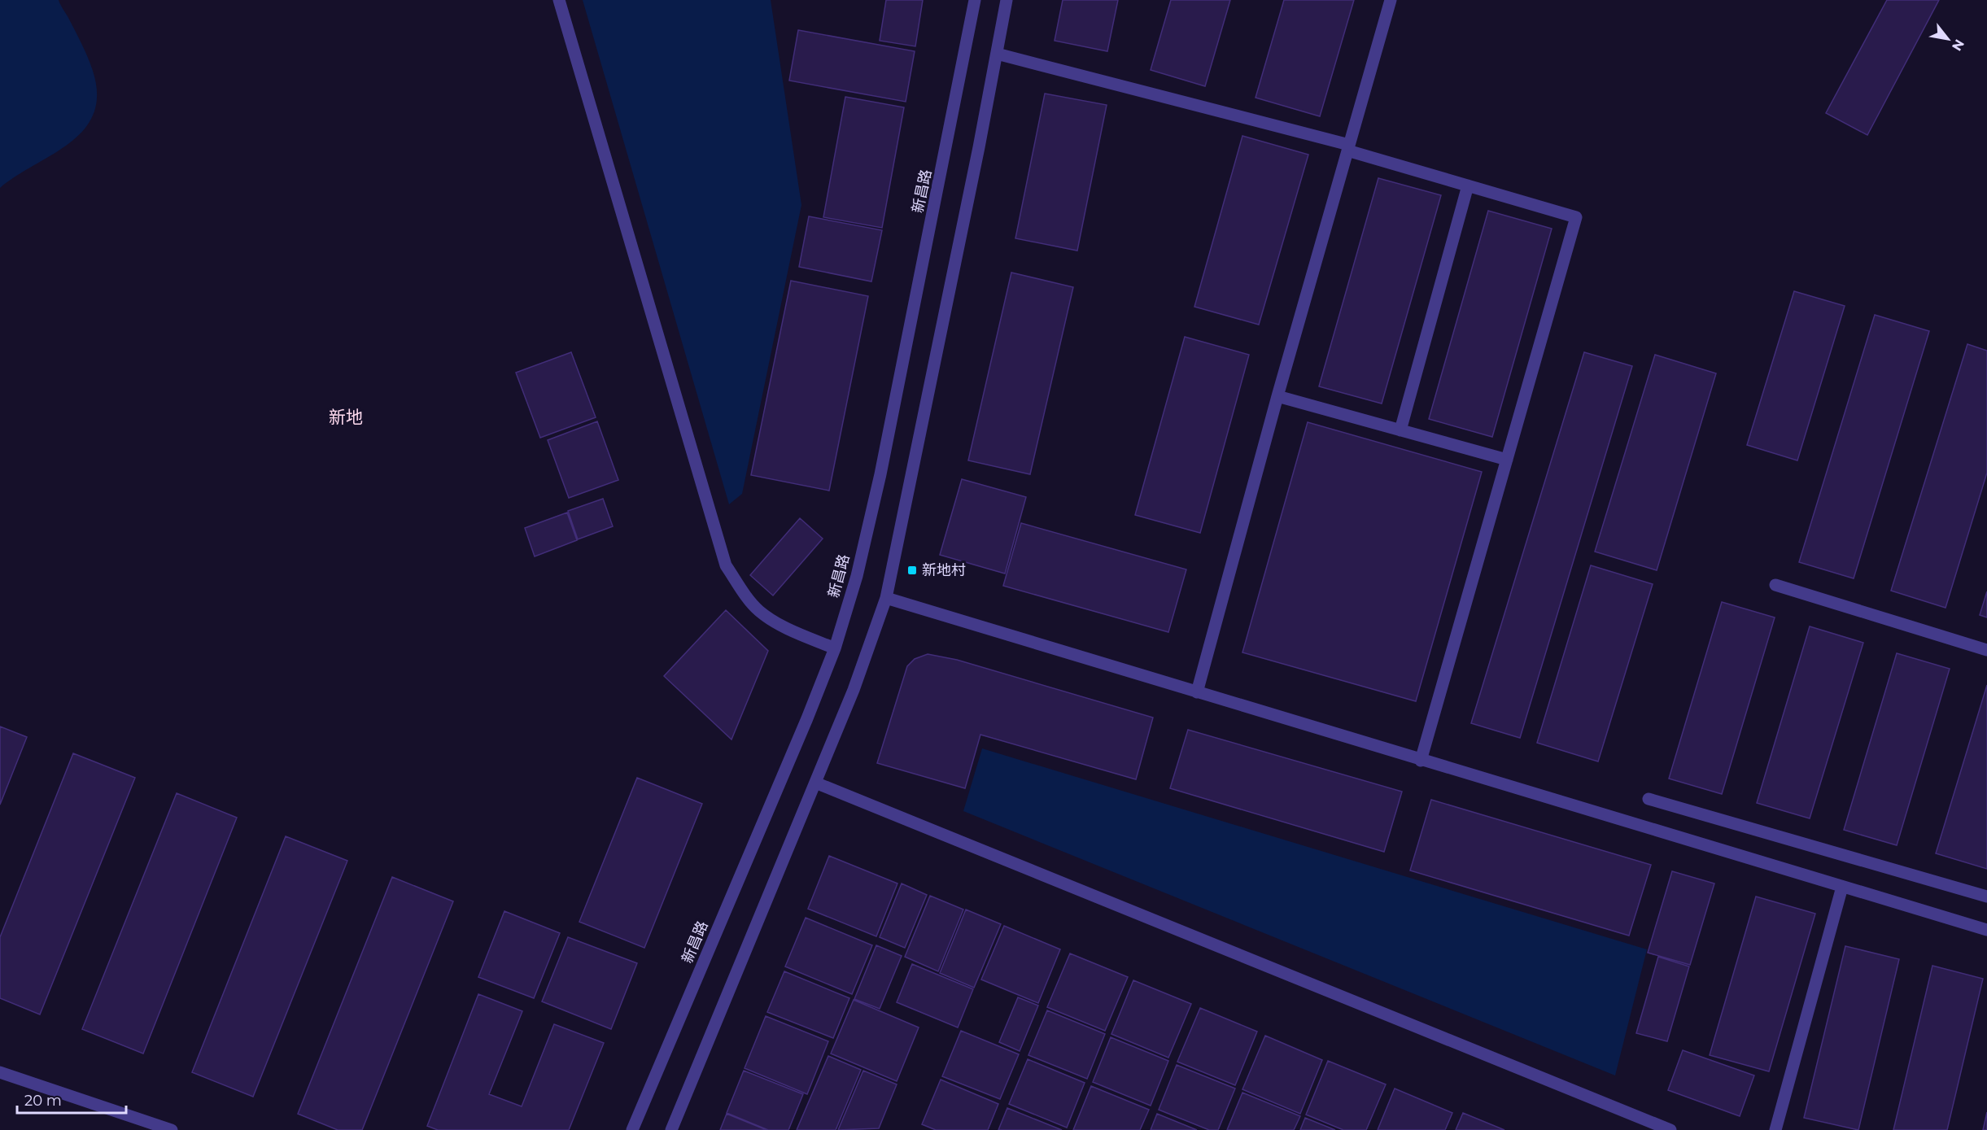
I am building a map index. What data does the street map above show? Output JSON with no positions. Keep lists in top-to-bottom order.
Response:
{
  "streets": {
    "street": ["新昌路"]
  },
  "districts": ["新地"],
  "places": {
    "transit": ["新地村"]
  },
  "scale_bar": "20 m",
  "north": "bottom right"
}
